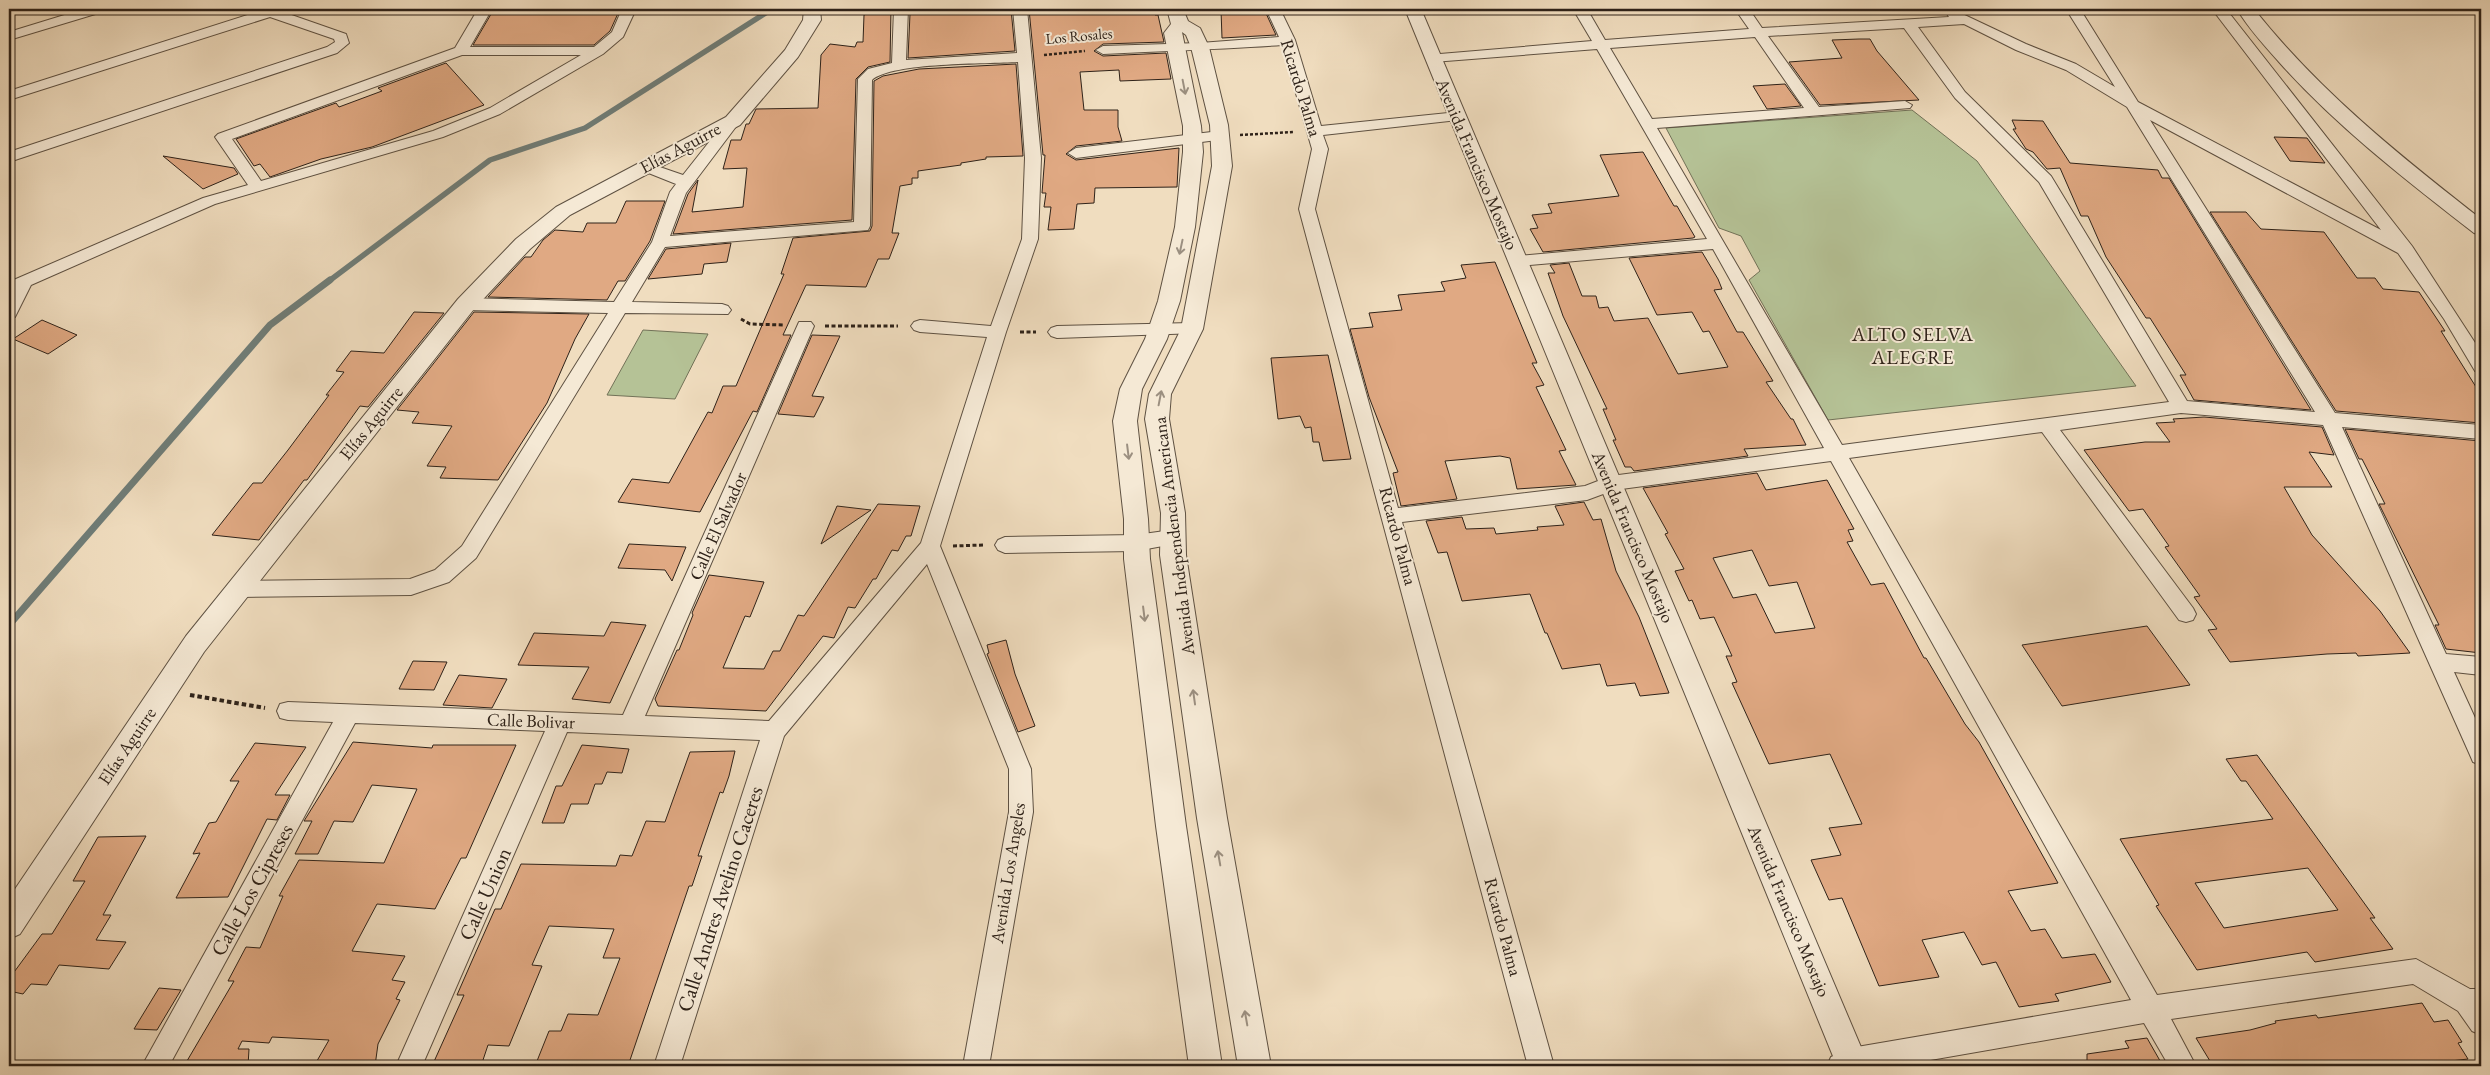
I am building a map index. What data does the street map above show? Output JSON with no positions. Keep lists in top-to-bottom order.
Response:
{
  "streets": {
    "street": [
      "Los Rosales",
      "Ricardo Palma",
      "Elías Aguirre",
      "Avenida Francisco Mostajo",
      "Calle El Salvador",
      "Avenida Independencia Americana",
      "Calle Bolivar",
      "Avenida Los Angeles",
      "Calle Los Cipreses",
      "Calle Union",
      "Calle Andres Avelino Caceres"
    ]
  },
  "crossings": [
    ["Los Rosales", "Ricardo Palma"],
    ["Los Rosales", "Avenida Independencia Americana"],
    ["Calle El Salvador", "Calle Bolivar"],
    ["Calle Bolivar", "Calle Los Cipreses"],
    ["Calle Bolivar", "Calle Union"],
    ["Calle Bolivar", "Calle Andres Avelino Caceres"]
  ],
  "districts": ["ALTO SELVA ALEGRE"]
}
